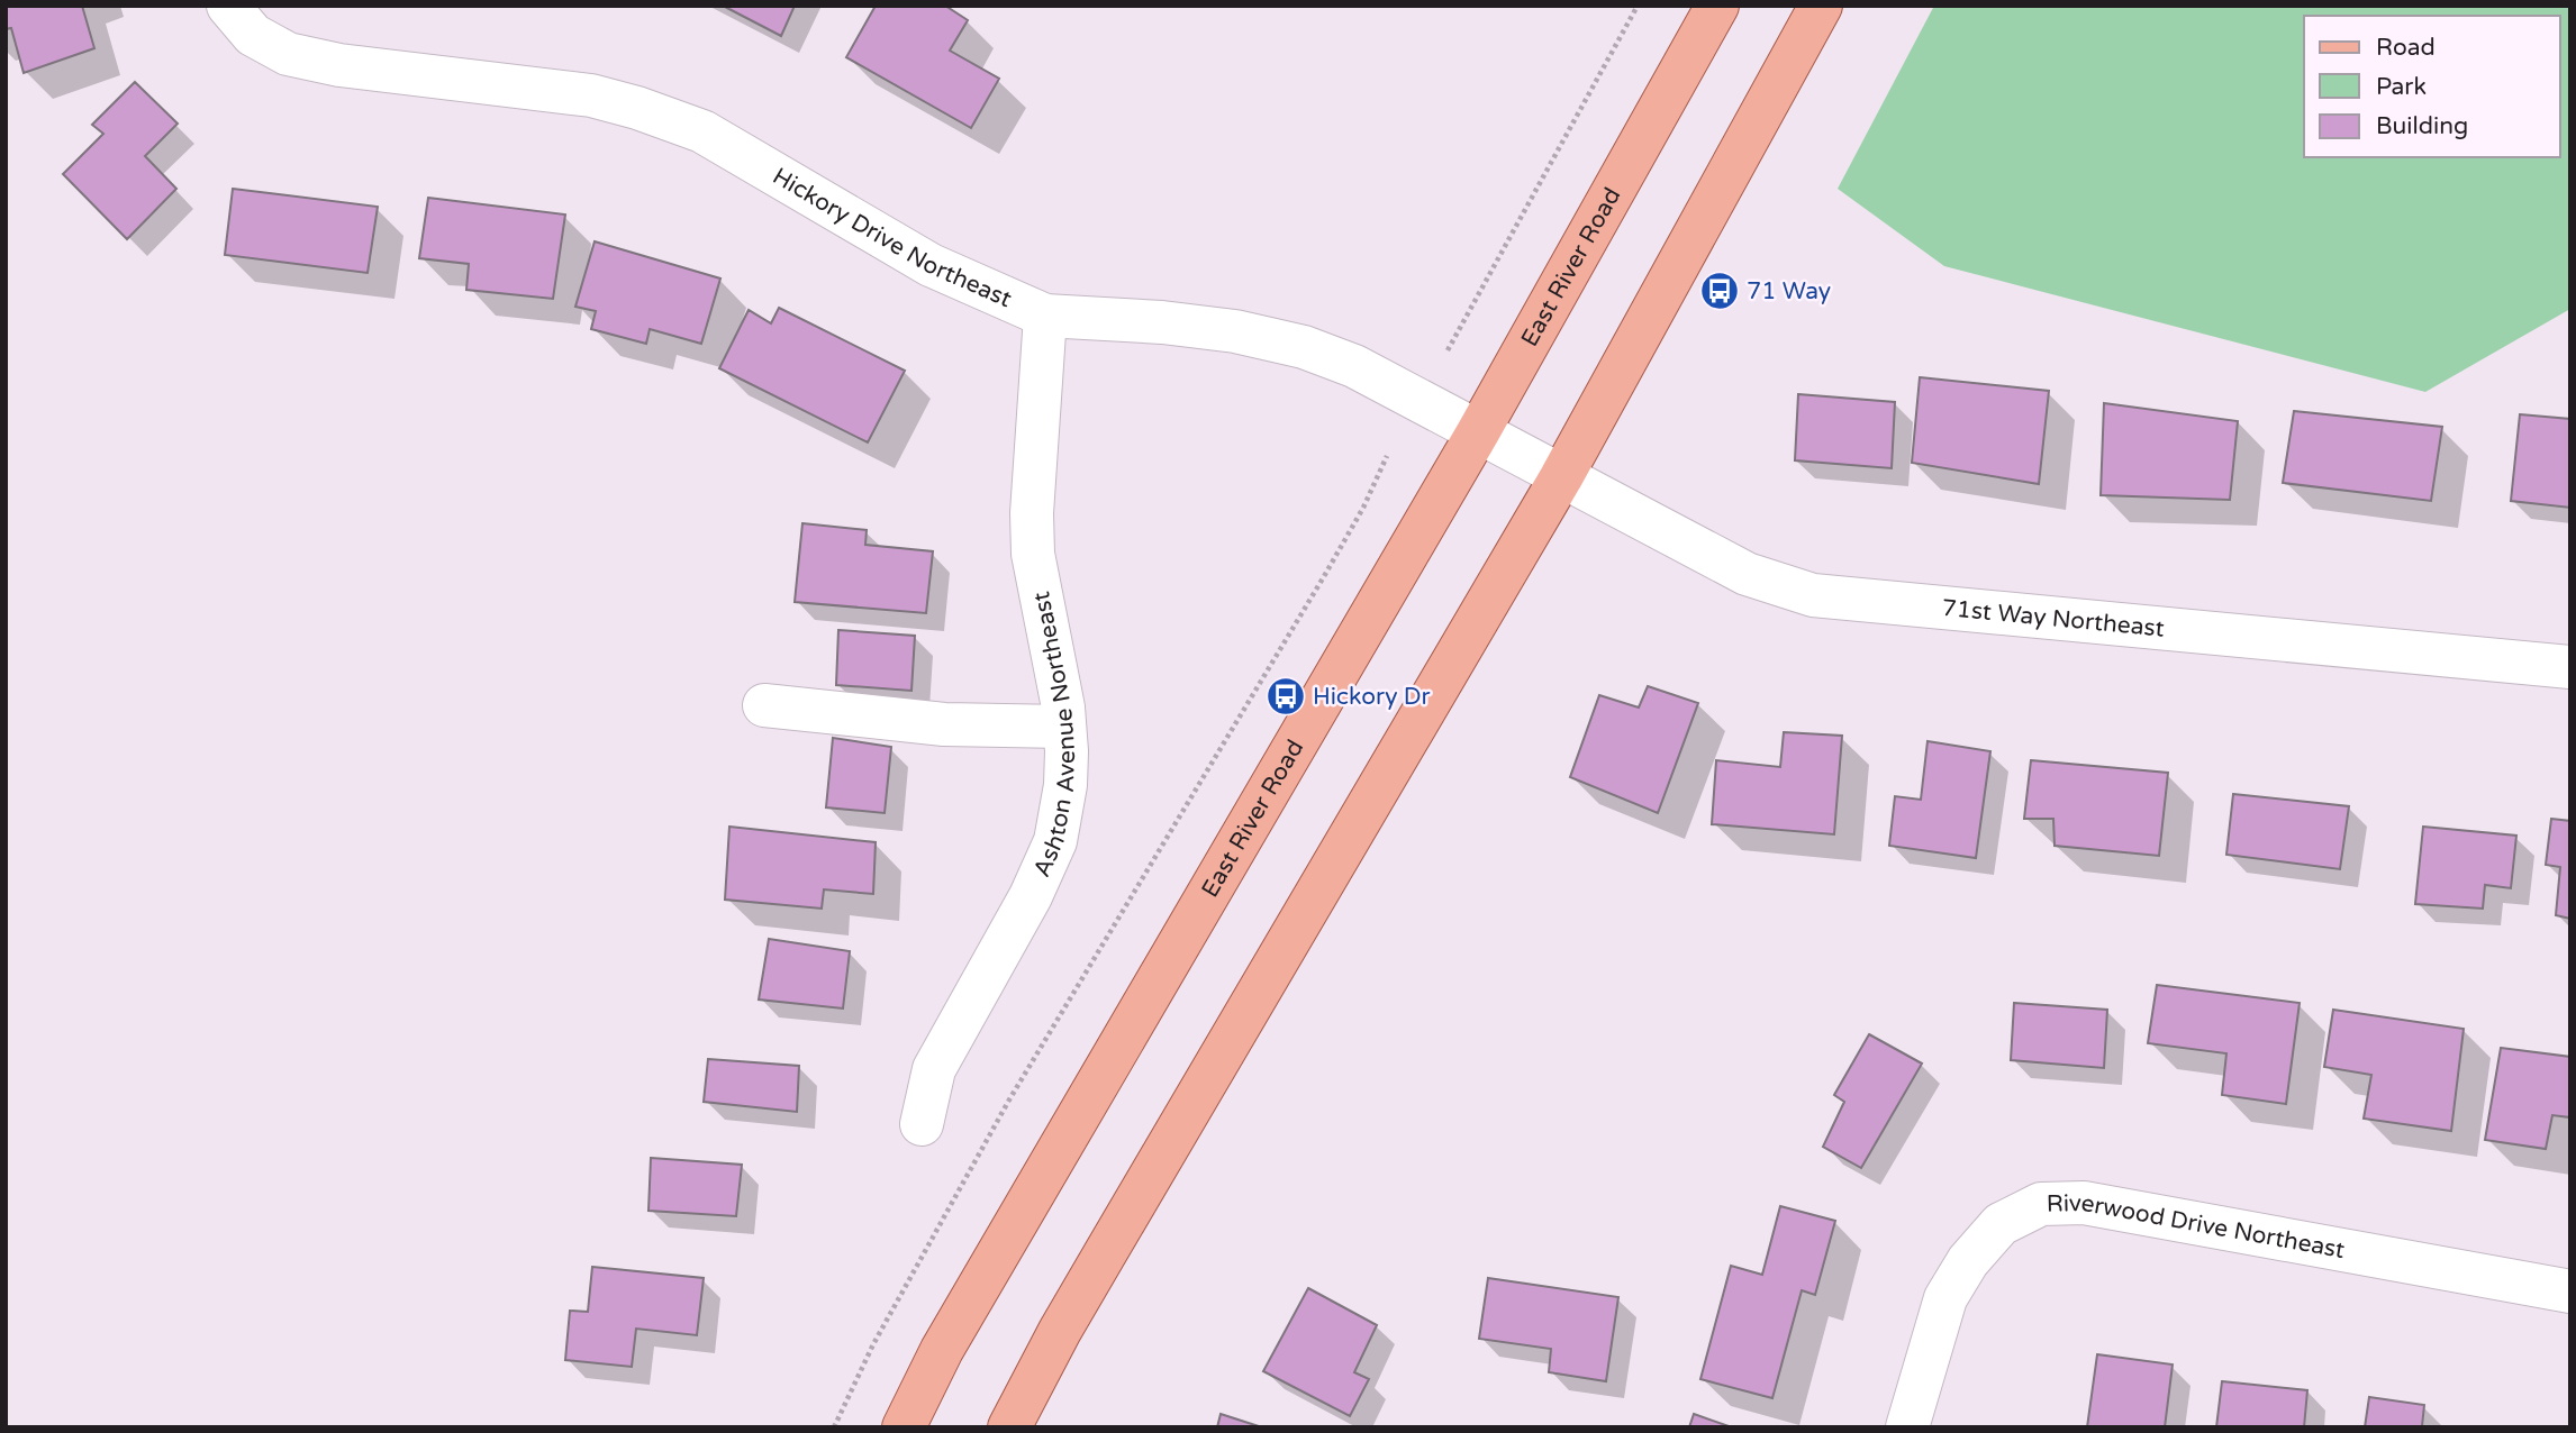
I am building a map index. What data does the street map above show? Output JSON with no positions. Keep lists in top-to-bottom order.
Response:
{
  "streets": {
    "main road": ["East River Road"],
    "street": [
      "Hickory Drive Northeast",
      "71st Way Northeast",
      "Ashton Avenue Northeast",
      "Riverwood Drive Northeast"
    ]
  },
  "crossings": [
    ["Hickory Drive Northeast", "East River Road"],
    ["Hickory Drive Northeast", "71st Way Northeast"],
    ["Hickory Drive Northeast", "Ashton Avenue Northeast"]
  ],
  "places": {
    "bus stop": ["71 Way", "Hickory Dr"]
  },
  "legend": ["Road", "Park", "Building"]
}
